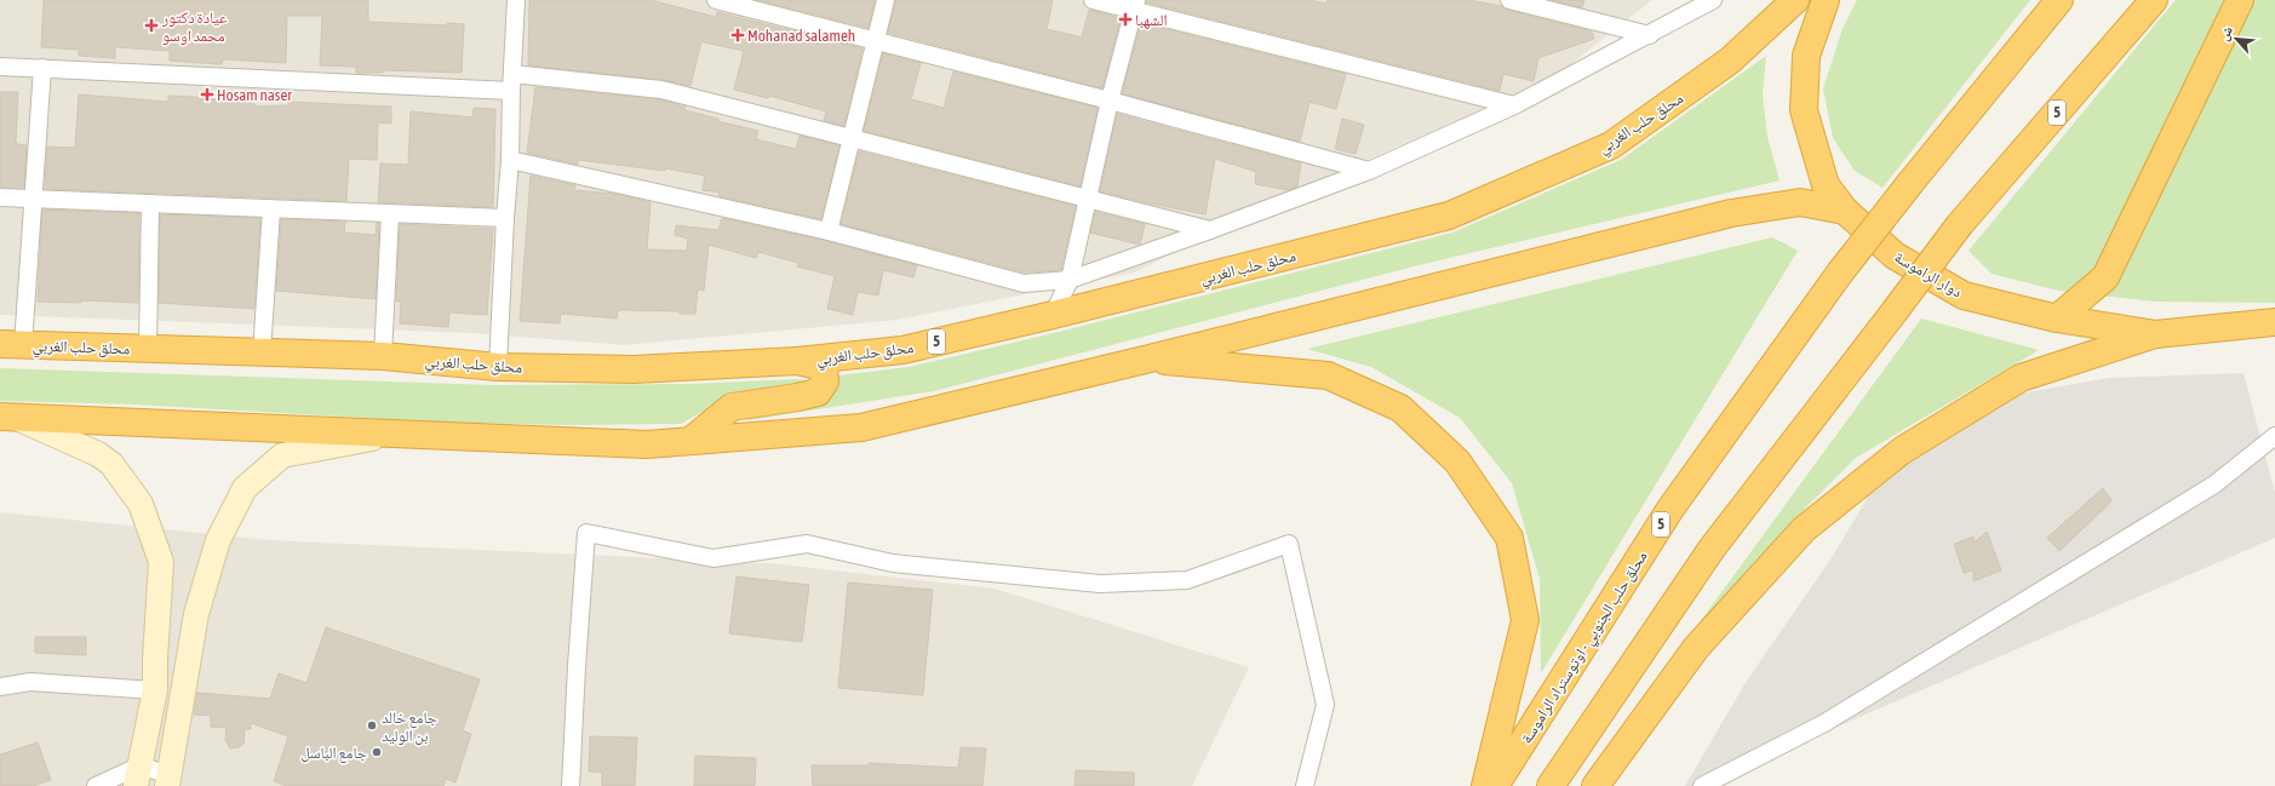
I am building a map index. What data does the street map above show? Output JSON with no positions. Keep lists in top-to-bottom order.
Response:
{
  "streets": {
    "highway": [
      "5",
      "محلق حلب الغربي",
      "دوار الراموسة",
      "محلق حلب الجنوبي - اوتوستراد الراموسة"
    ]
  },
  "places": {
    "health": [
      "الشهبا",
      "عيادة دكتور محمد اوسو",
      "Mohanad salameh",
      "Hosam naser"
    ],
    "other": ["جامع خالد بن الوليد", "جامع الباسل"]
  },
  "north": "top left"
}
